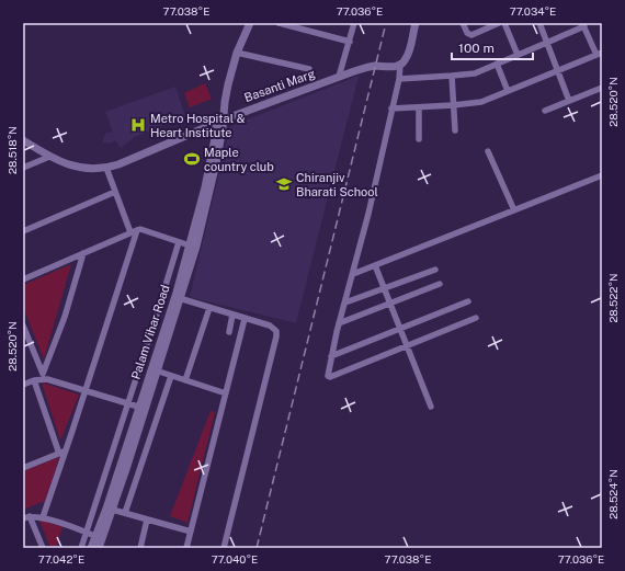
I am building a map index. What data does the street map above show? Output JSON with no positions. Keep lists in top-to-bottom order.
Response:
{
  "streets": {
    "street": ["Basanti Marg", "Palam Vihar Road"]
  },
  "crossings": [
    ["Basanti Marg", "Palam Vihar Road"]
  ],
  "places": {
    "hospital": ["Metro Hospital & Heart Institute"],
    "sports": ["Maple country club"],
    "school or university": ["Chiranjiv Bharati School"]
  },
  "scale_bar": "100 m",
  "coordinates": [
    "77.038°E",
    "77.036°E",
    "77.034°E",
    "28.520°N",
    "28.518°N",
    "28.522°N",
    "28.524°N",
    "77.042°E",
    "77.040°E"
  ]
}
